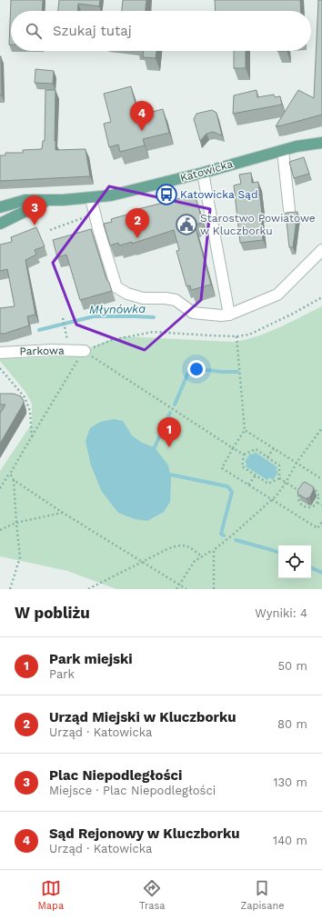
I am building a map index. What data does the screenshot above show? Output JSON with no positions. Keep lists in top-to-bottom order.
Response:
{
  "streets": {
    "main road": ["Katowicka"],
    "street": ["Parkowa"]
  },
  "water": ["Młynówka"],
  "places": {
    "bus stop": ["Katowicka Sąd"],
    "public building": ["Starostwo Powiatowe w Kluczborku"]
  },
  "page": {
    "search": "Szukaj tutaj",
    "pins": [
      "4",
      "3",
      "2",
      "1"
    ],
    "heading": ["W pobliżu", "Wyniki: 4"],
    "list": [
      {
        "mark": "1",
        "name": "Park miejski",
        "note": "Park",
        "value": "50 m"
      },
      {
        "mark": "2",
        "name": "Urząd Miejski w Kluczborku",
        "note": "Urząd · Katowicka",
        "value": "80 m"
      },
      {
        "mark": "3",
        "name": "Plac Niepodległości",
        "note": "Miejsce · Plac Niepodległości",
        "value": "130 m"
      },
      {
        "mark": "4",
        "name": "Sąd Rejonowy w Kluczborku",
        "note": "Urząd · Katowicka",
        "value": "140 m"
      }
    ],
    "nav": ["Mapa", "Trasa", "Zapisane"]
  }
}
